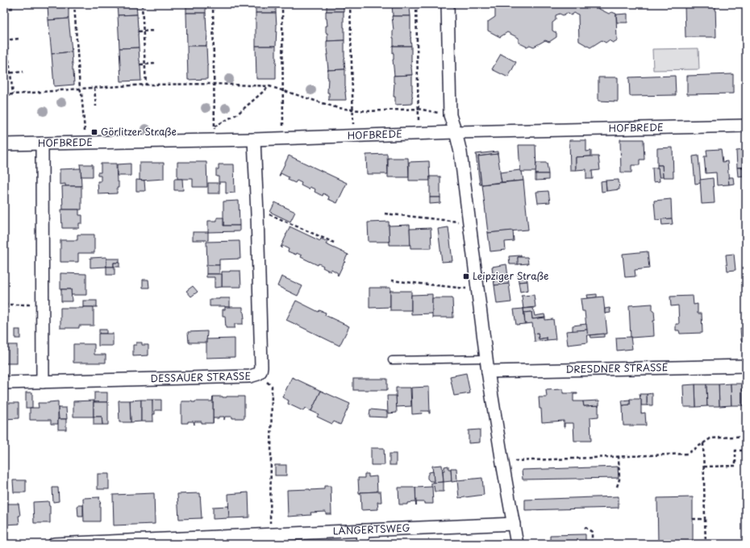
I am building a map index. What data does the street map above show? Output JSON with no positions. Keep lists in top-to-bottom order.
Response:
{
  "streets": {
    "street": [
      "HOFBREDE",
      "DRESDNER STRASSE",
      "DESSAUER STRASSE",
      "LANGERTSWEG"
    ]
  },
  "crossings": [
    ["HOFBREDE", "DESSAUER STRASSE"]
  ],
  "places": {
    "transit": ["Görlitzer Straße", "Leipziger Straße"]
  }
}
